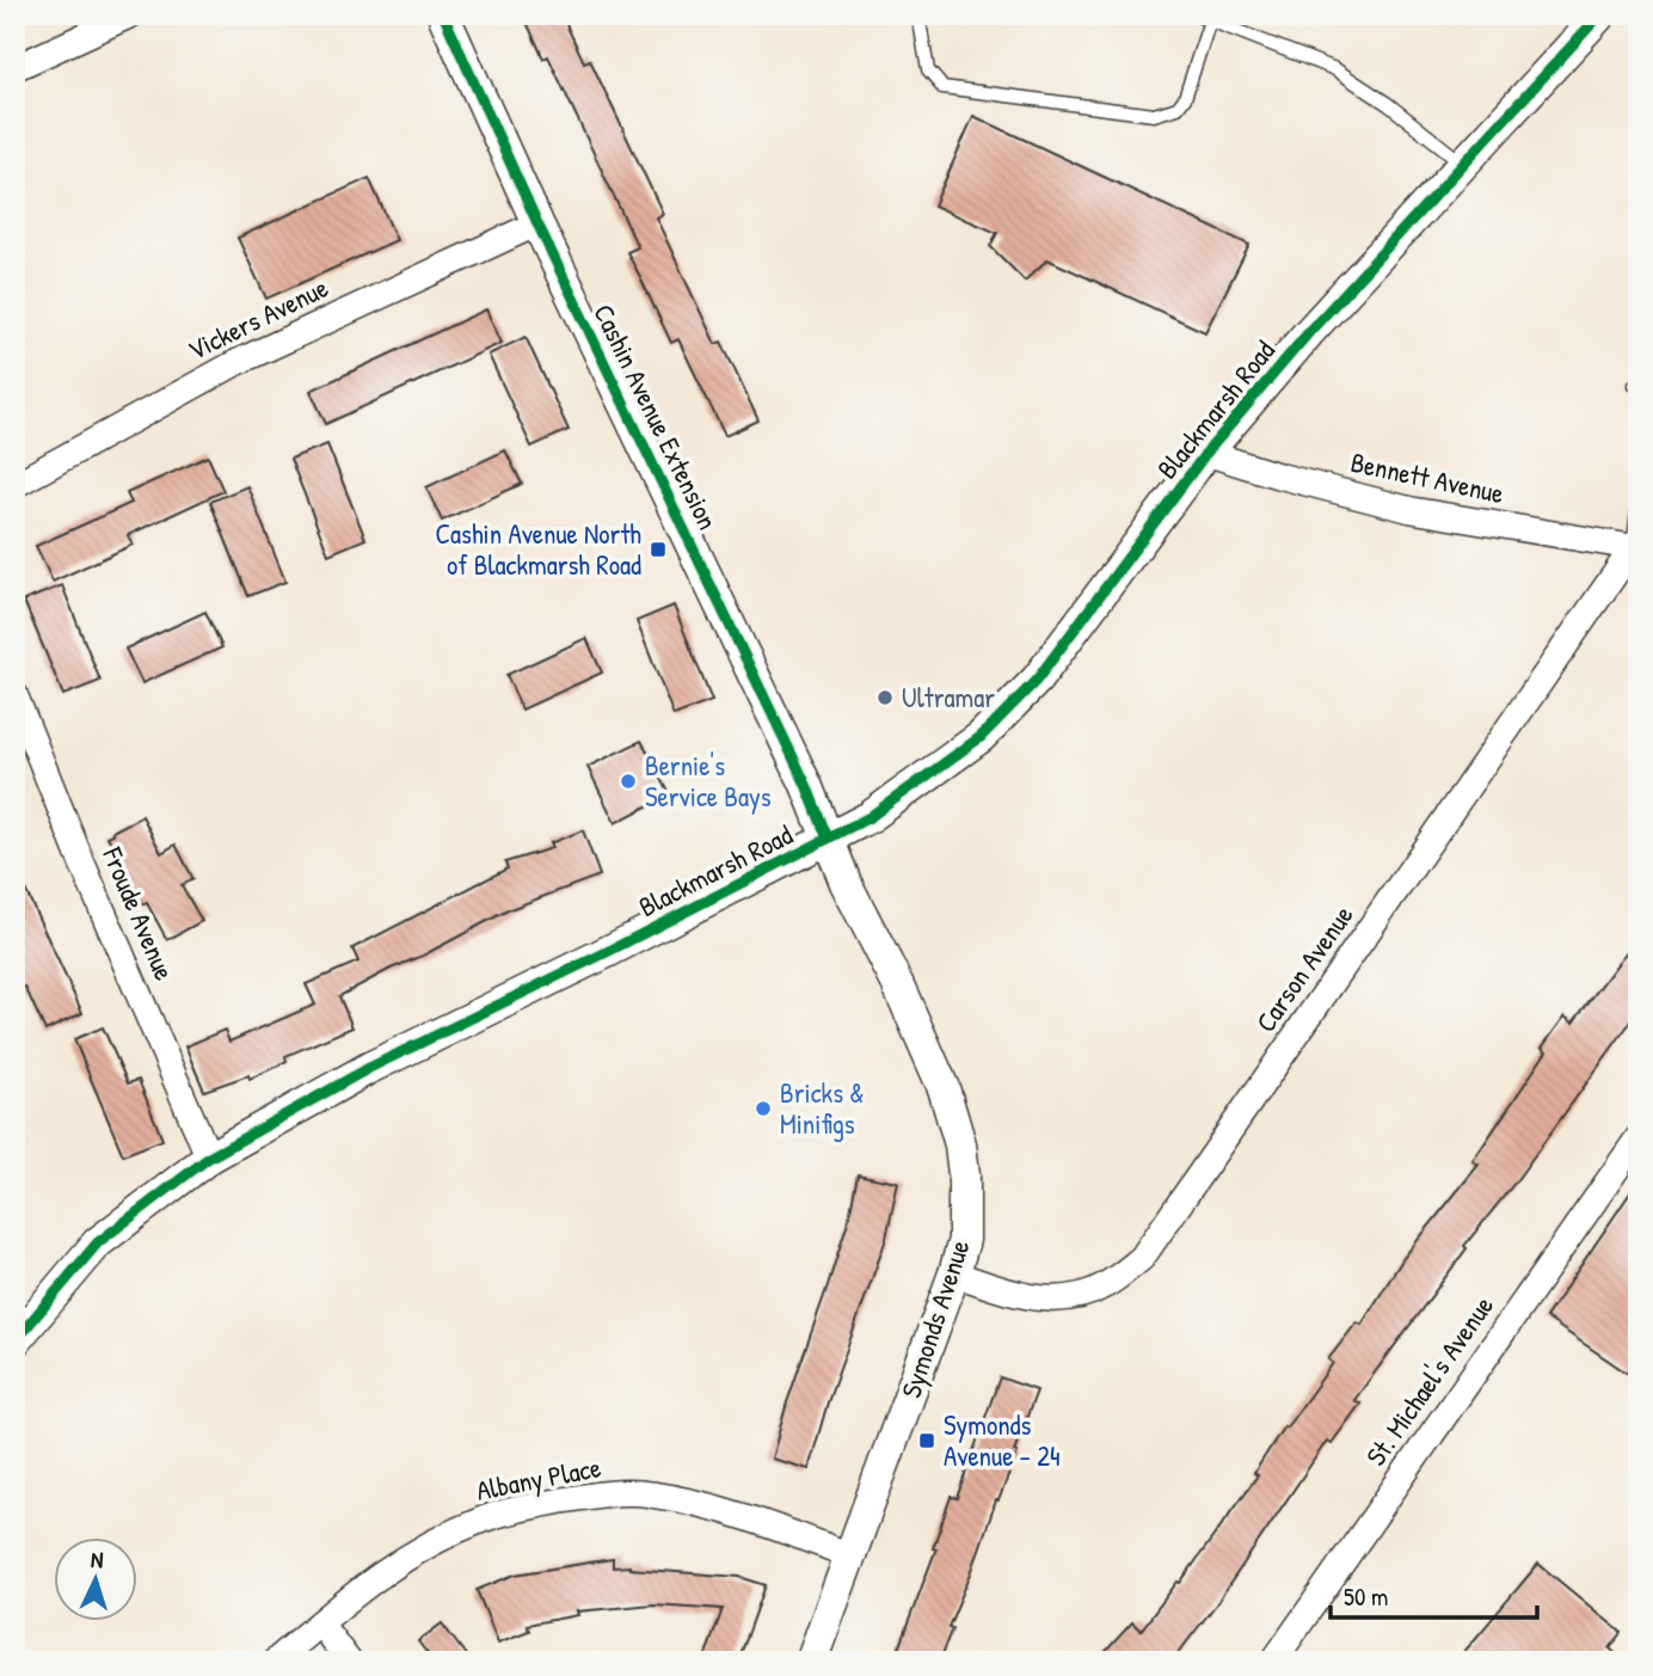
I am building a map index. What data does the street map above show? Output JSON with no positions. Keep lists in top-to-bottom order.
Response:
{
  "streets": {
    "street": [
      "Vickers Avenue",
      "Blackmarsh Road",
      "Cashin Avenue Extension",
      "Bennett Avenue",
      "Froude Avenue",
      "Carson Avenue",
      "Symonds Avenue",
      "St. Michael's Avenue",
      "Albany Place"
    ]
  },
  "crossings": [
    ["Vickers Avenue", "Cashin Avenue Extension"],
    ["Blackmarsh Road", "Cashin Avenue Extension"],
    ["Blackmarsh Road", "Bennett Avenue"],
    ["Blackmarsh Road", "Froude Avenue"],
    ["Blackmarsh Road", "Symonds Avenue"],
    ["Cashin Avenue Extension", "Symonds Avenue"],
    ["Bennett Avenue", "Carson Avenue"],
    ["Carson Avenue", "Symonds Avenue"],
    ["Symonds Avenue", "Albany Place"]
  ],
  "places": {
    "transit": ["Cashin Avenue North of Blackmarsh Road", "Symonds Avenue - 24"],
    "other": ["Ultramar", "Bernie's Service Bays", "Bricks & Minifigs"]
  },
  "scale_bar": "50 m",
  "north": "top"
}
